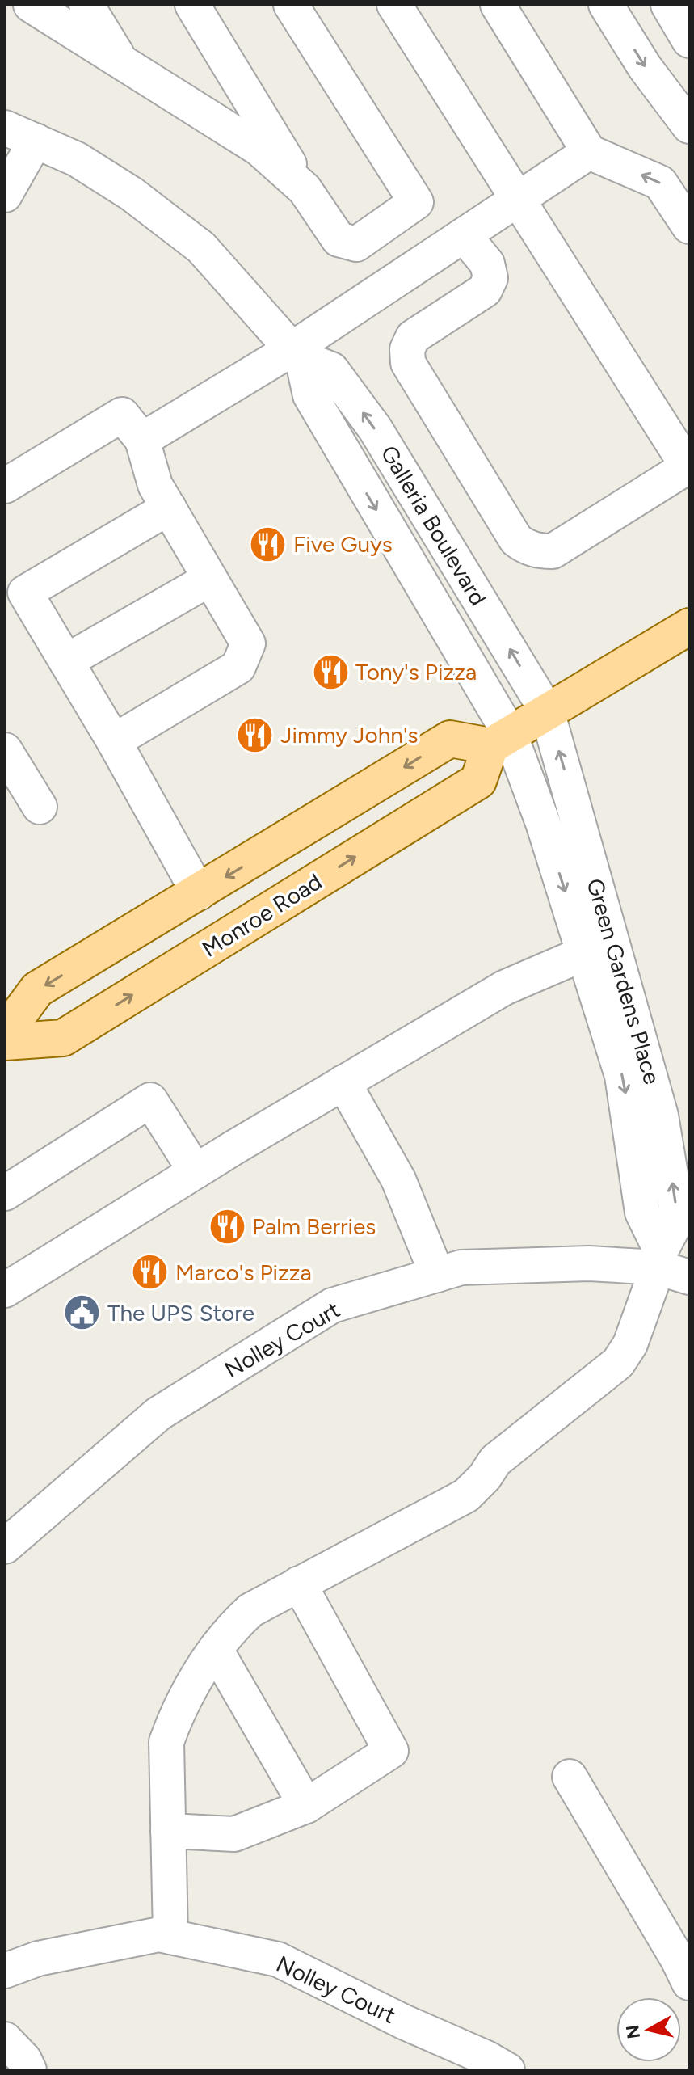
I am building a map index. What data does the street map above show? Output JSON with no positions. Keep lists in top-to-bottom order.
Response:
{
  "streets": {
    "main road": ["Monroe Road"],
    "street": ["Galleria Boulevard", "Green Gardens Place", "Nolley Court"]
  },
  "crossings": [
    ["Galleria Boulevard", "Monroe Road"],
    ["Galleria Boulevard", "Green Gardens Place"],
    ["Monroe Road", "Green Gardens Place"],
    ["Green Gardens Place", "Nolley Court"]
  ],
  "places": {
    "restaurant": [
      "Five Guys",
      "Tony's Pizza",
      "Jimmy John's",
      "Palm Berries",
      "Marco's Pizza"
    ],
    "public building": ["The UPS Store"]
  },
  "north": "left"
}
